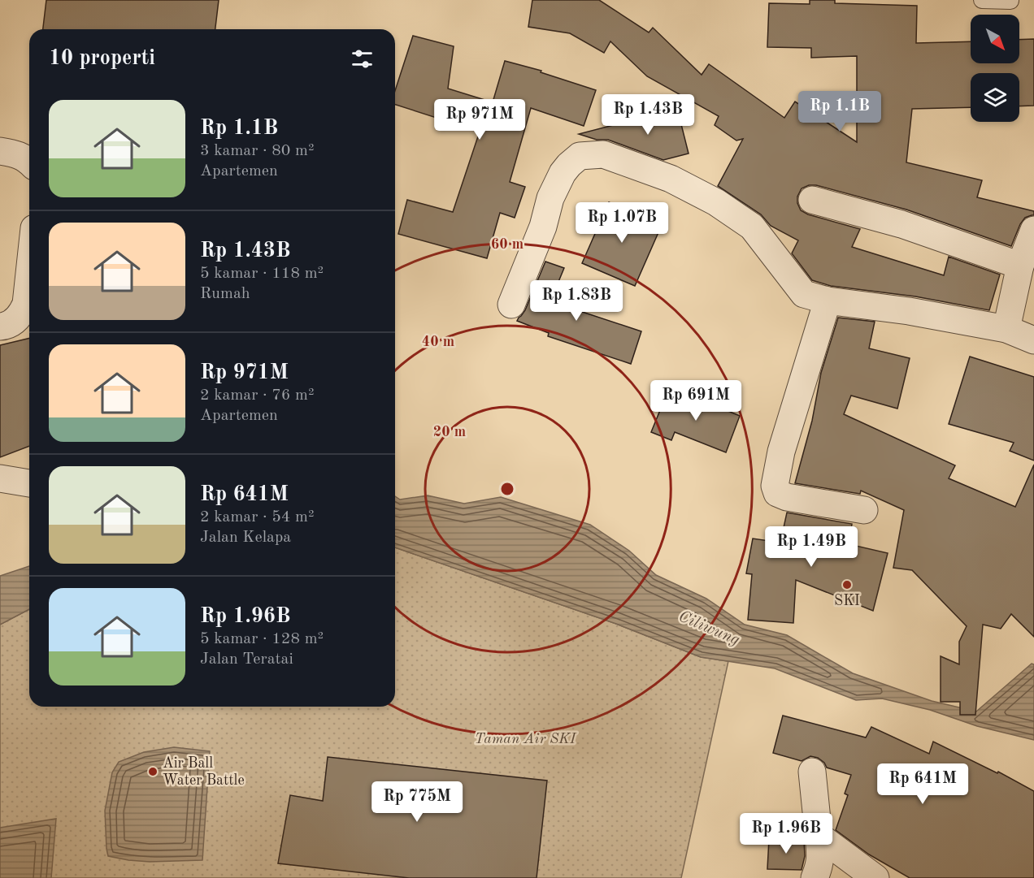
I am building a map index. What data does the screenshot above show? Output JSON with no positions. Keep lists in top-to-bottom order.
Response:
{
  "water": ["Ciliwung"],
  "parks": ["Taman Air SKI"],
  "places": ["SKI", "Air Ball Water Battle"],
  "north": "bottom right",
  "page": {
    "heading": "10 properti",
    "list": [
      {
        "name": "Rp 1.1B",
        "note": "3 kamar · 80 m² · Apartemen"
      },
      {
        "name": "Rp 1.43B",
        "note": "5 kamar · 118 m² · Rumah"
      },
      {
        "name": "Rp 971M",
        "note": "2 kamar · 76 m² · Apartemen"
      },
      {
        "name": "Rp 641M",
        "note": "2 kamar · 54 m² · Jalan Kelapa"
      },
      {
        "name": "Rp 1.96B",
        "note": "5 kamar · 128 m² · Jalan Teratai"
      }
    ],
    "price": [
      "Rp 1.1B",
      "Rp 1.43B",
      "Rp 971M",
      "Rp 1.07B",
      "Rp 1.83B",
      "Rp 691M",
      "Rp 1.49B",
      "Rp 641M",
      "Rp 775M",
      "Rp 1.96B"
    ]
  },
  "rings": ["60 m", "40 m", "20 m"]
}
